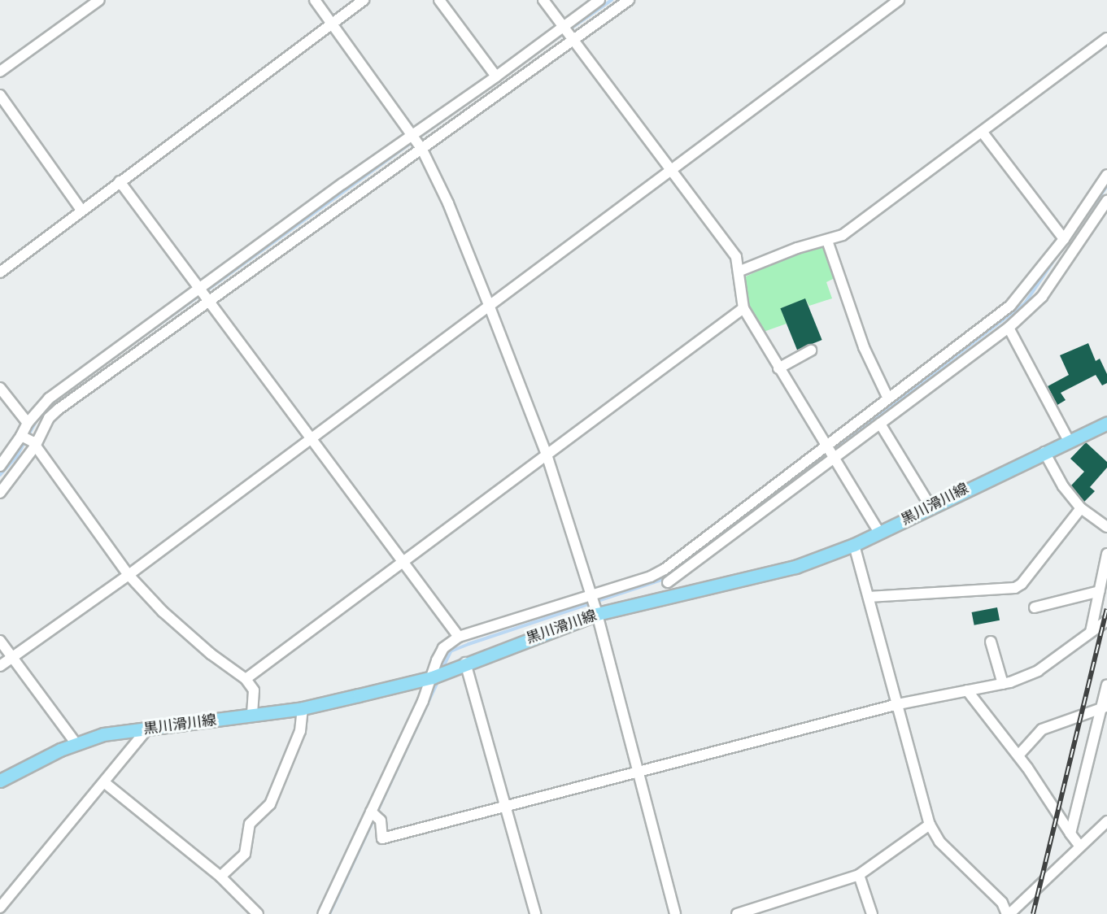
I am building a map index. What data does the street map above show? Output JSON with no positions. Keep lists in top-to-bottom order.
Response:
{
  "streets": {
    "main road": ["黒川滑川線"]
  }
}
